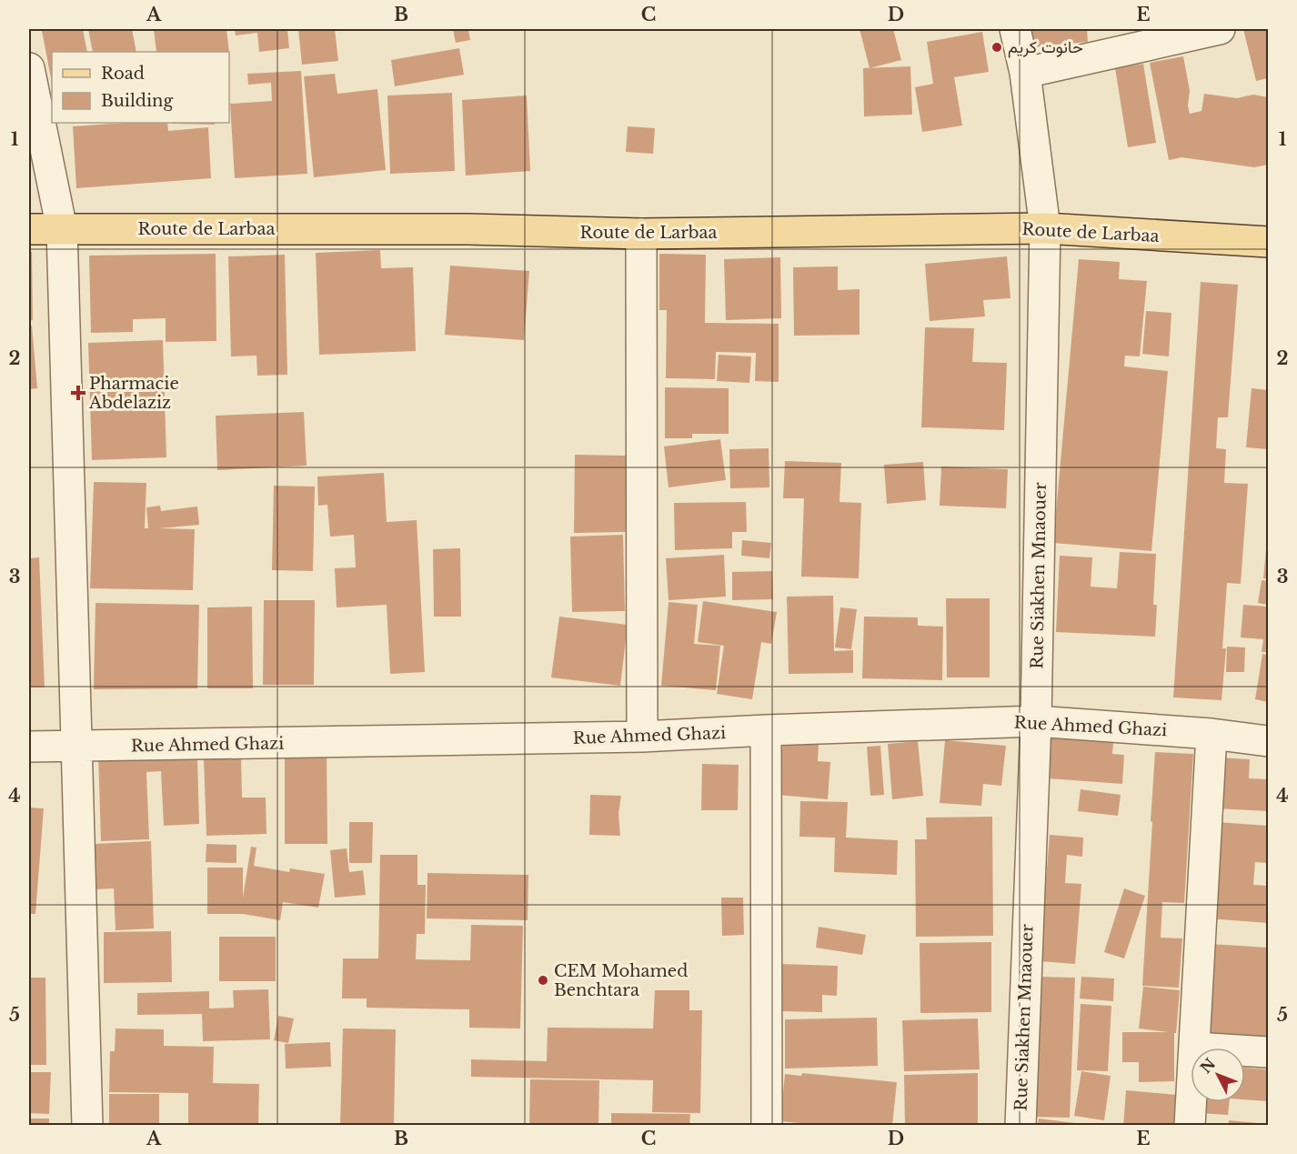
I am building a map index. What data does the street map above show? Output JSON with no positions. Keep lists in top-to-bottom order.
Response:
{
  "streets": {
    "main road": ["Route de Larbaa"],
    "street": ["Rue Siakhen Mnaouer", "Rue Ahmed Ghazi"]
  },
  "crossings": [
    ["Route de Larbaa", "Rue Siakhen Mnaouer"],
    ["Rue Siakhen Mnaouer", "Rue Ahmed Ghazi"]
  ],
  "places": {
    "other": ["حانوت كريم", "CEM Mohamed Benchtara"],
    "health": ["Pharmacie Abdelaziz"]
  },
  "legend": ["Road", "Building"],
  "north": "top left",
  "grid": {
    "columns": [
      "A",
      "B",
      "C",
      "D",
      "E"
    ],
    "rows": [
      "1",
      "2",
      "3",
      "4",
      "5"
    ]
  }
}
